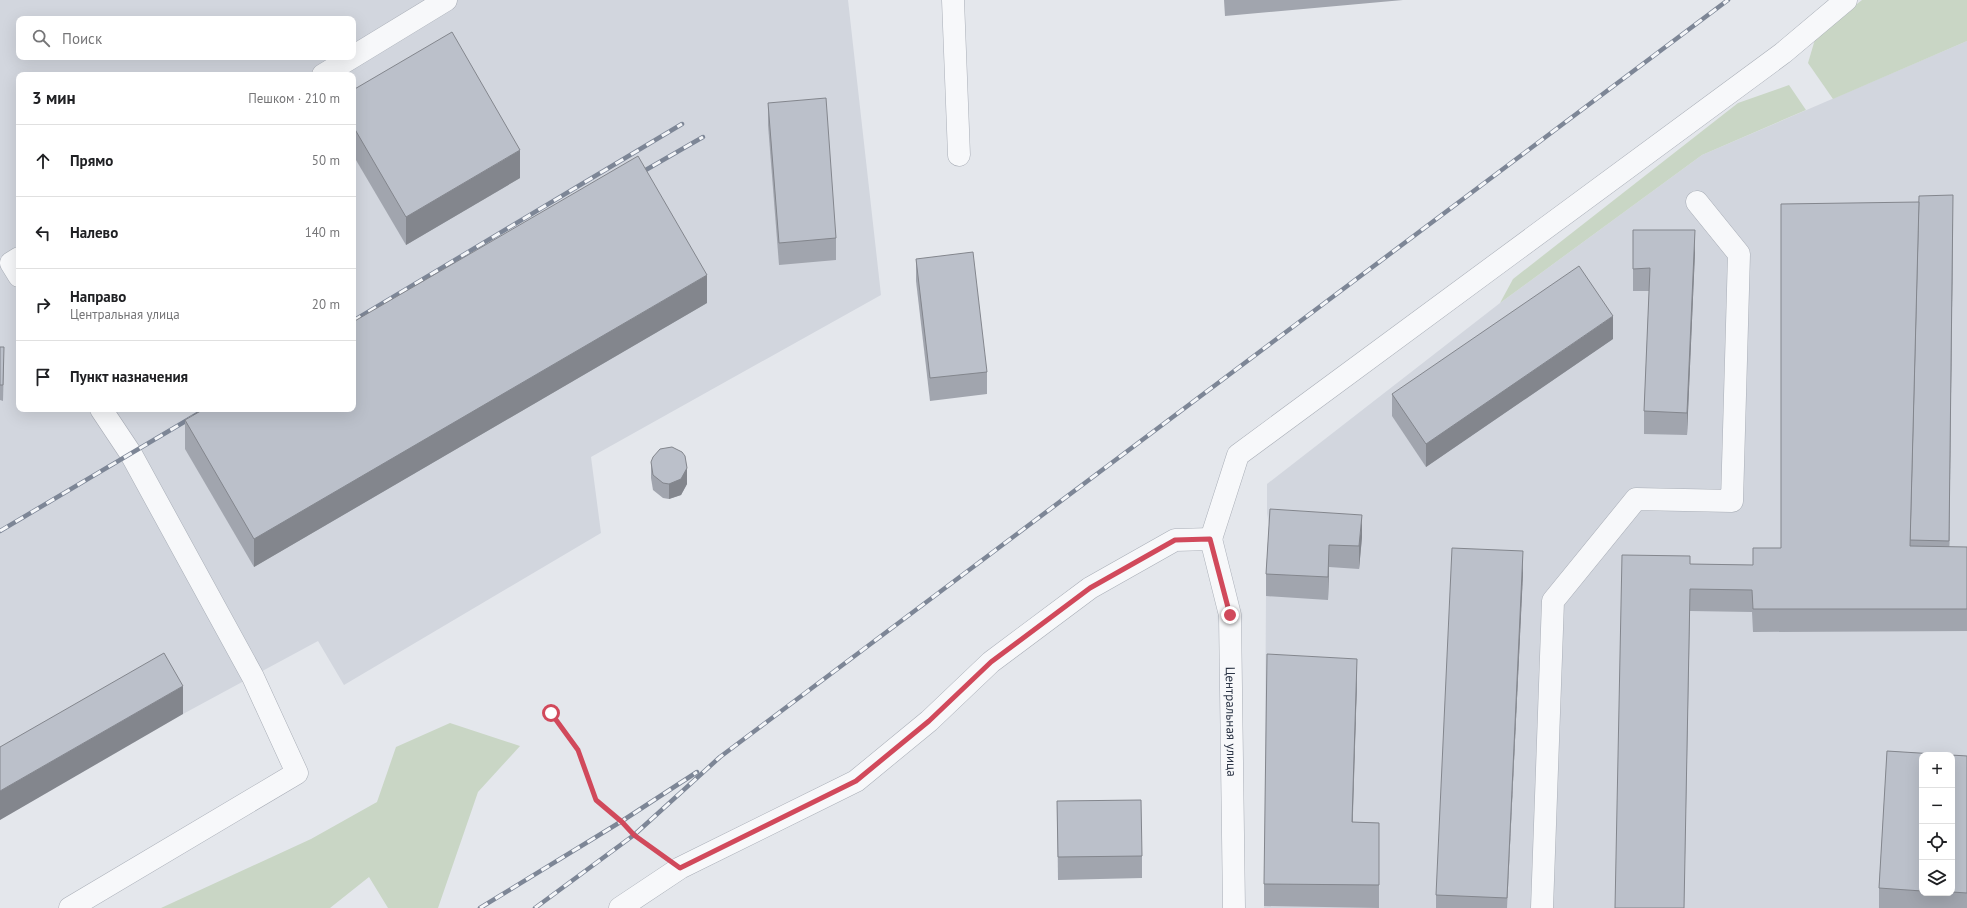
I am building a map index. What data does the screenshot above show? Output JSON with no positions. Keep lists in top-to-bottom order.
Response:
{
  "streets": {
    "street": ["Центральная улица"]
  },
  "page": {
    "search": "Поиск",
    "heading": ["3 мин", "Пешком · 210 m"],
    "list": [
      ["Прямо", "50 m"],
      ["Налево", "140 m"],
      ["Направо", "Центральная улица", "20 m"],
      "Пункт назначения"
    ],
    "map_buttons": ["+", "−"]
  }
}
